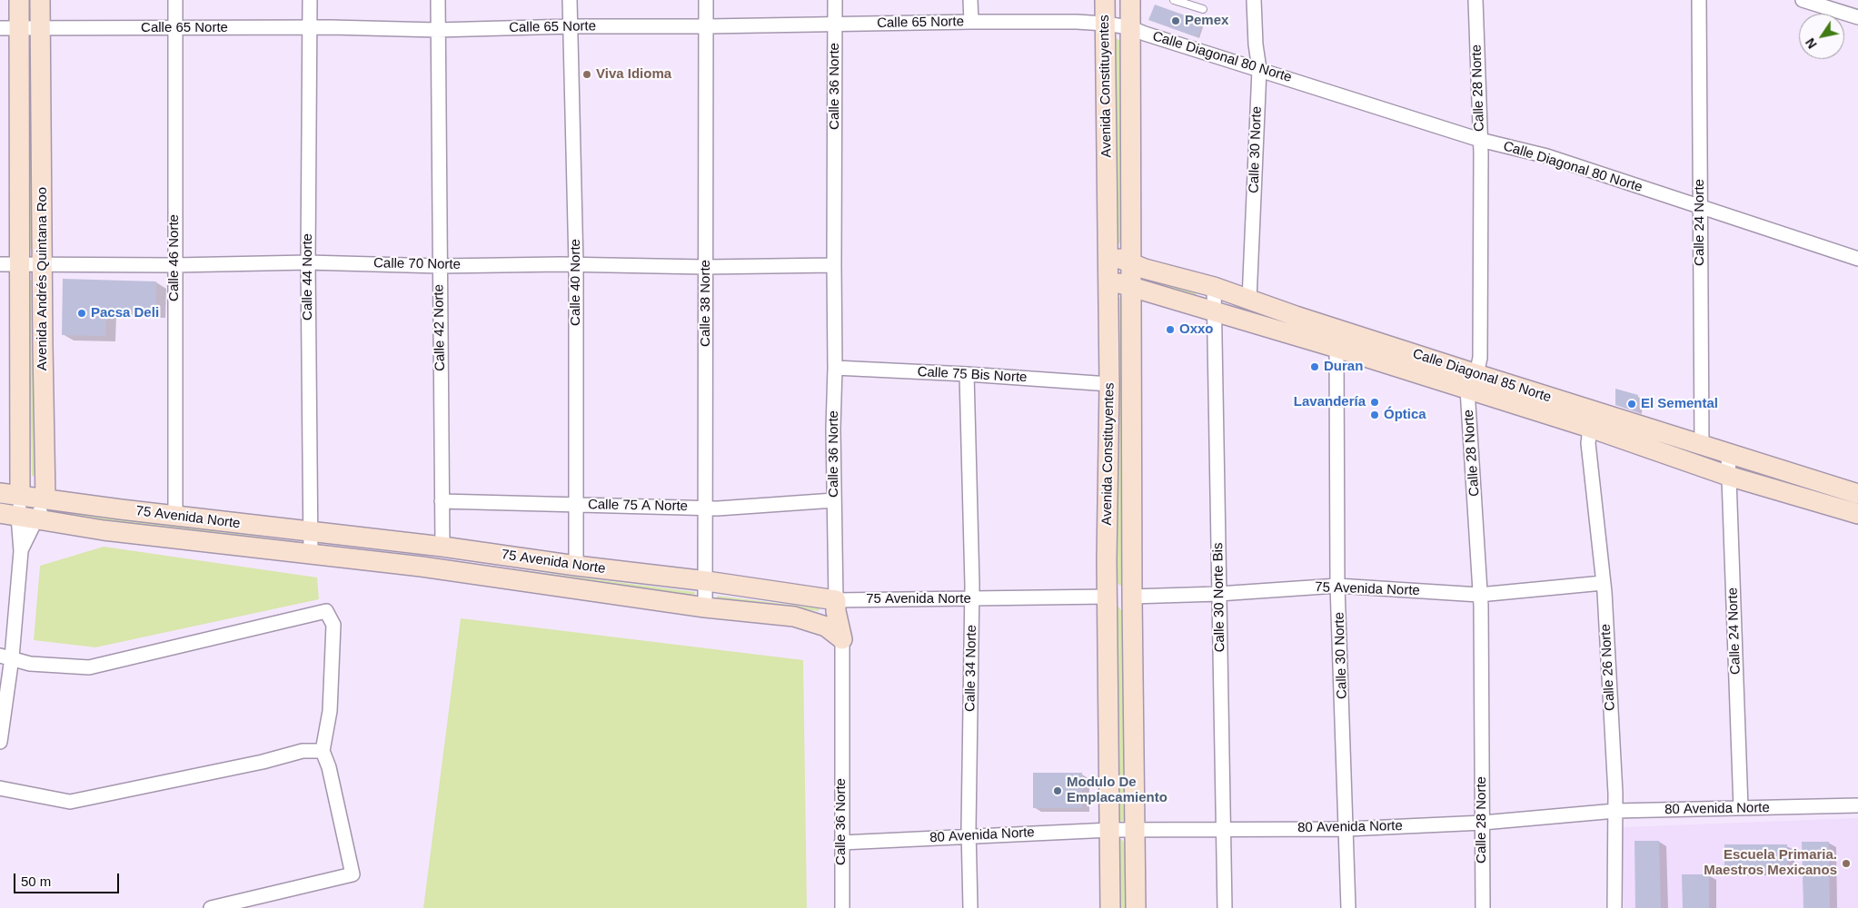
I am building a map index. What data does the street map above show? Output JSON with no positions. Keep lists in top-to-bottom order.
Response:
{
  "streets": {
    "main road": [
      "Calle 36 Norte",
      "Avenida Constituyentes",
      "Avenida Andrés Quintana Roo",
      "Calle Diagonal 85 Norte",
      "75 Avenida Norte"
    ],
    "street": [
      "Calle 65 Norte",
      "Calle Diagonal 80 Norte",
      "Calle 28 Norte",
      "Calle 30 Norte",
      "Calle 24 Norte",
      "Calle 46 Norte",
      "Calle 70 Norte",
      "Calle 44 Norte",
      "Calle 40 Norte",
      "Calle 38 Norte",
      "Calle 42 Norte",
      "Calle 75 Bis Norte",
      "Calle 75 A Norte",
      "Calle 30 Norte Bis",
      "Calle 26 Norte",
      "Calle 34 Norte",
      "80 Avenida Norte"
    ]
  },
  "crossings": [
    ["Calle 65 Norte", "Calle Diagonal 80 Norte"],
    ["Calle 65 Norte", "Calle 36 Norte"],
    ["Calle 65 Norte", "Avenida Constituyentes"],
    ["Calle 65 Norte", "Calle 46 Norte"],
    ["Calle 65 Norte", "Calle 44 Norte"],
    ["Calle 65 Norte", "Avenida Andrés Quintana Roo"],
    ["Calle 65 Norte", "Calle 40 Norte"],
    ["Calle 65 Norte", "Calle 38 Norte"],
    ["Calle 65 Norte", "Calle 42 Norte"],
    ["Calle Diagonal 80 Norte", "Avenida Constituyentes"],
    ["Calle Diagonal 80 Norte", "Calle 28 Norte"],
    ["Calle Diagonal 80 Norte", "Calle 30 Norte"],
    ["Calle Diagonal 80 Norte", "Calle 24 Norte"],
    ["Calle 36 Norte", "Calle 70 Norte"],
    ["Calle 36 Norte", "Calle 75 Bis Norte"],
    ["Calle 36 Norte", "Calle 75 A Norte"],
    ["Calle 36 Norte", "75 Avenida Norte"],
    ["Calle 36 Norte", "80 Avenida Norte"],
    ["Avenida Constituyentes", "Calle 75 Bis Norte"],
    ["Avenida Constituyentes", "Calle Diagonal 85 Norte"],
    ["Avenida Constituyentes", "75 Avenida Norte"],
    ["Avenida Constituyentes", "80 Avenida Norte"],
    ["Calle 28 Norte", "Calle Diagonal 85 Norte"],
    ["Calle 28 Norte", "75 Avenida Norte"],
    ["Calle 28 Norte", "80 Avenida Norte"],
    ["Calle 30 Norte", "Calle Diagonal 85 Norte"],
    ["Calle 30 Norte", "75 Avenida Norte"],
    ["Calle 30 Norte", "80 Avenida Norte"],
    ["Calle 24 Norte", "Calle Diagonal 85 Norte"],
    ["Calle 24 Norte", "80 Avenida Norte"],
    ["Calle 46 Norte", "Calle 70 Norte"],
    ["Calle 46 Norte", "75 Avenida Norte"],
    ["Calle 70 Norte", "Calle 44 Norte"],
    ["Calle 70 Norte", "Avenida Andrés Quintana Roo"],
    ["Calle 70 Norte", "Calle 40 Norte"],
    ["Calle 70 Norte", "Calle 38 Norte"],
    ["Calle 70 Norte", "Calle 42 Norte"],
    ["Calle 44 Norte", "75 Avenida Norte"],
    ["Avenida Andrés Quintana Roo", "75 Avenida Norte"],
    ["Calle 40 Norte", "Calle 75 A Norte"],
    ["Calle 40 Norte", "75 Avenida Norte"],
    ["Calle 38 Norte", "Calle 75 A Norte"],
    ["Calle 38 Norte", "75 Avenida Norte"],
    ["Calle 42 Norte", "Calle 75 A Norte"],
    ["Calle 42 Norte", "75 Avenida Norte"],
    ["Calle 75 Bis Norte", "Calle 34 Norte"],
    ["Calle Diagonal 85 Norte", "Calle 30 Norte Bis"],
    ["Calle Diagonal 85 Norte", "Calle 26 Norte"],
    ["75 Avenida Norte", "Calle 30 Norte Bis"],
    ["75 Avenida Norte", "Calle 26 Norte"],
    ["75 Avenida Norte", "Calle 34 Norte"],
    ["Calle 30 Norte Bis", "80 Avenida Norte"],
    ["Calle 26 Norte", "80 Avenida Norte"],
    ["Calle 34 Norte", "80 Avenida Norte"]
  ],
  "places": [
    "Pemex",
    "Viva Idioma",
    "Pacsa Deli",
    "Oxxo",
    "Duran",
    "Lavandería",
    "El Semental",
    "Óptica",
    "Modulo De Emplacamiento",
    "Escuela Primaria. Maestros Mexicanos"
  ],
  "scale_bar": "50 m",
  "north": "bottom left"
}
